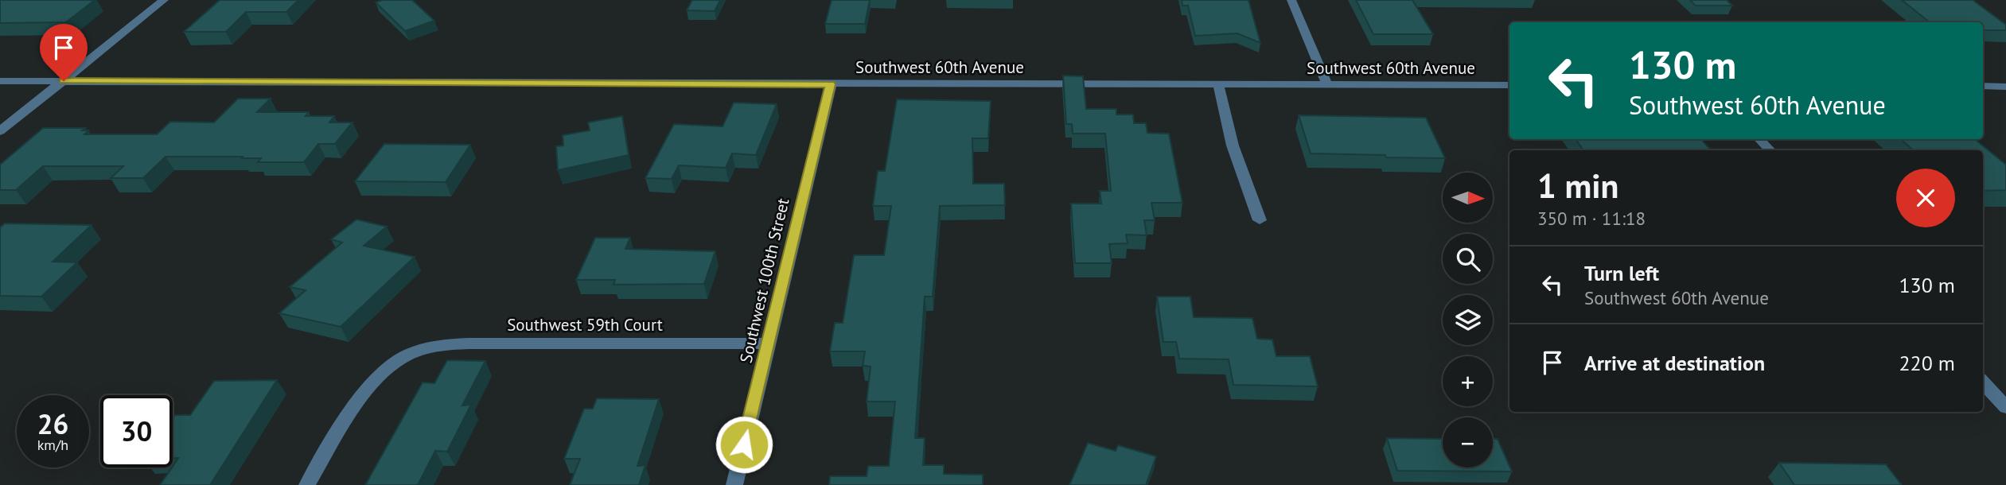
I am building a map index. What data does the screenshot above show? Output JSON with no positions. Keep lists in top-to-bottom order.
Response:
{
  "streets": {
    "street": ["Southwest 60th Avenue", "Southwest 100th Street", "Southwest 59th Court"]
  },
  "crossings": [
    ["Southwest 60th Avenue", "Southwest 100th Street"],
    ["Southwest 100th Street", "Southwest 59th Court"]
  ],
  "north": "right",
  "page": {
    "turn": ["130 m", "Southwest 60th Avenue"],
    "heading": ["1 min", "350 m · 11:18"],
    "map_buttons": ["+", "−"],
    "list": [
      {
        "name": "Turn left",
        "note": "Southwest 60th Avenue",
        "value": "130 m"
      },
      {
        "name": "Arrive at destination",
        "value": "220 m"
      }
    ],
    "speed": "26 km/h",
    "limit": "30"
  }
}
